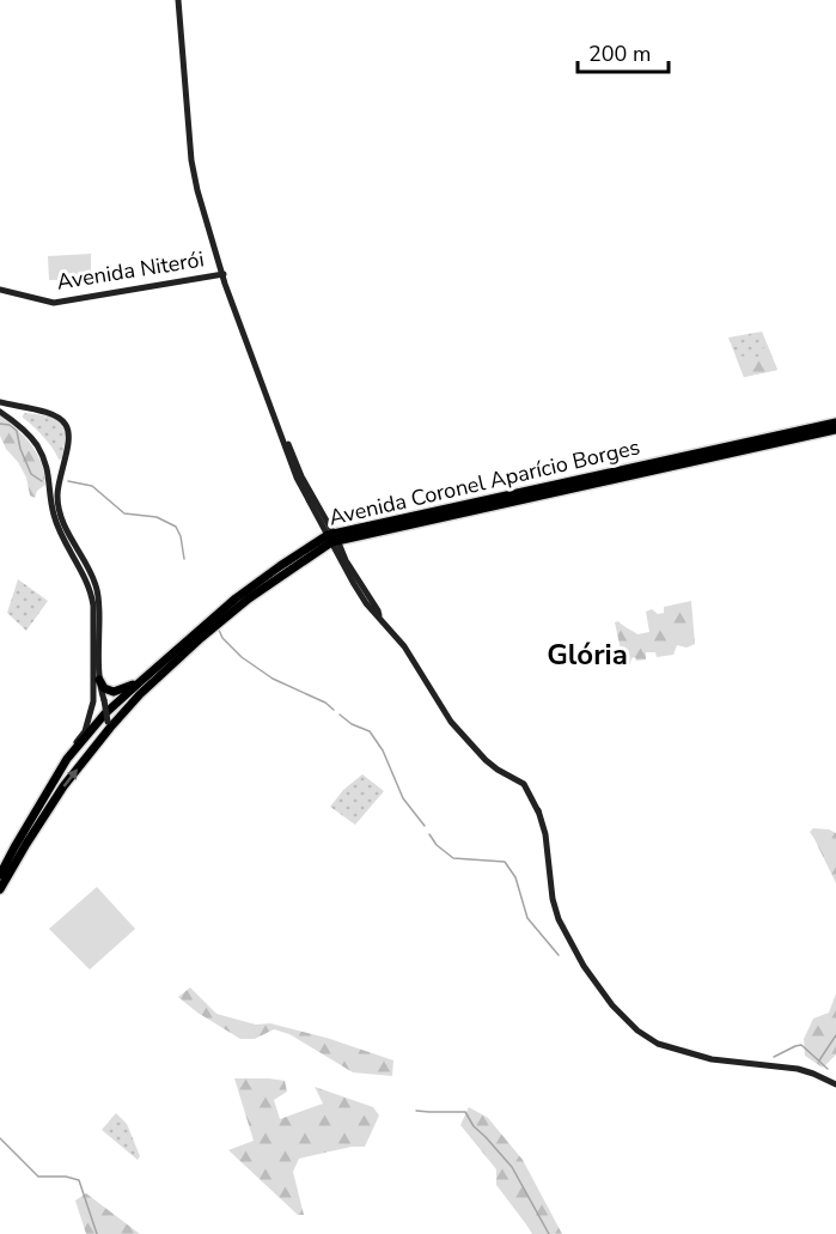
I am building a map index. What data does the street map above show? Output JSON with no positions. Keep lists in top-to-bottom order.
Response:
{
  "streets": {
    "main road": ["Avenida Niterói", "Avenida Coronel Aparício Borges"]
  },
  "districts": ["Glória"],
  "scale_bar": "200 m"
}
